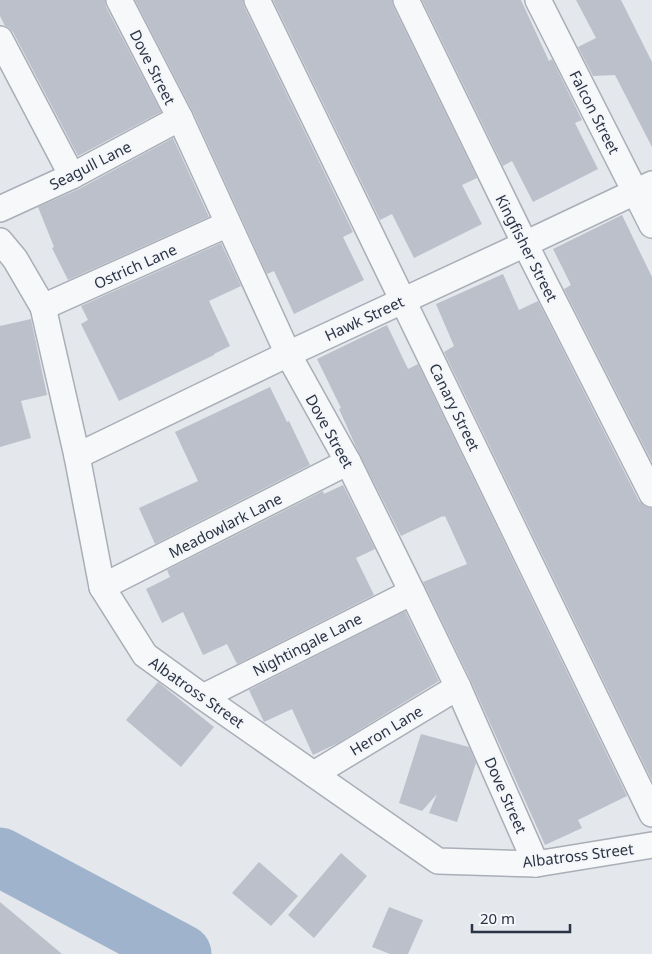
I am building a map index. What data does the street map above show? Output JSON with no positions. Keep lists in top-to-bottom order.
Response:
{
  "streets": {
    "street": [
      "Dove Street",
      "Falcon Street",
      "Seagull Lane",
      "Kingfisher Street",
      "Ostrich Lane",
      "Hawk Street",
      "Canary Street",
      "Meadowlark Lane",
      "Nightingale Lane",
      "Albatross Street",
      "Heron Lane"
    ]
  },
  "crossings": [
    ["Dove Street", "Seagull Lane"],
    ["Dove Street", "Ostrich Lane"],
    ["Dove Street", "Hawk Street"],
    ["Dove Street", "Meadowlark Lane"],
    ["Dove Street", "Nightingale Lane"],
    ["Dove Street", "Albatross Street"],
    ["Dove Street", "Heron Lane"],
    ["Falcon Street", "Hawk Street"],
    ["Kingfisher Street", "Hawk Street"],
    ["Ostrich Lane", "Albatross Street"],
    ["Hawk Street", "Canary Street"],
    ["Hawk Street", "Albatross Street"],
    ["Meadowlark Lane", "Albatross Street"],
    ["Nightingale Lane", "Albatross Street"],
    ["Albatross Street", "Heron Lane"]
  ],
  "scale_bar": "20 m"
}
